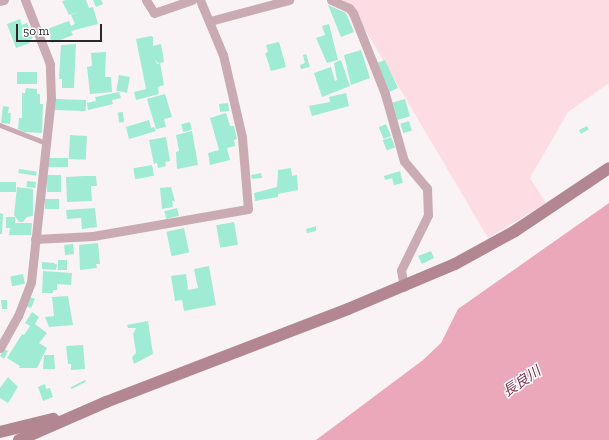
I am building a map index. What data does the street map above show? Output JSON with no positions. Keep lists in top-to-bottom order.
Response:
{
  "water": ["長良川"],
  "scale_bar": "50 m"
}
